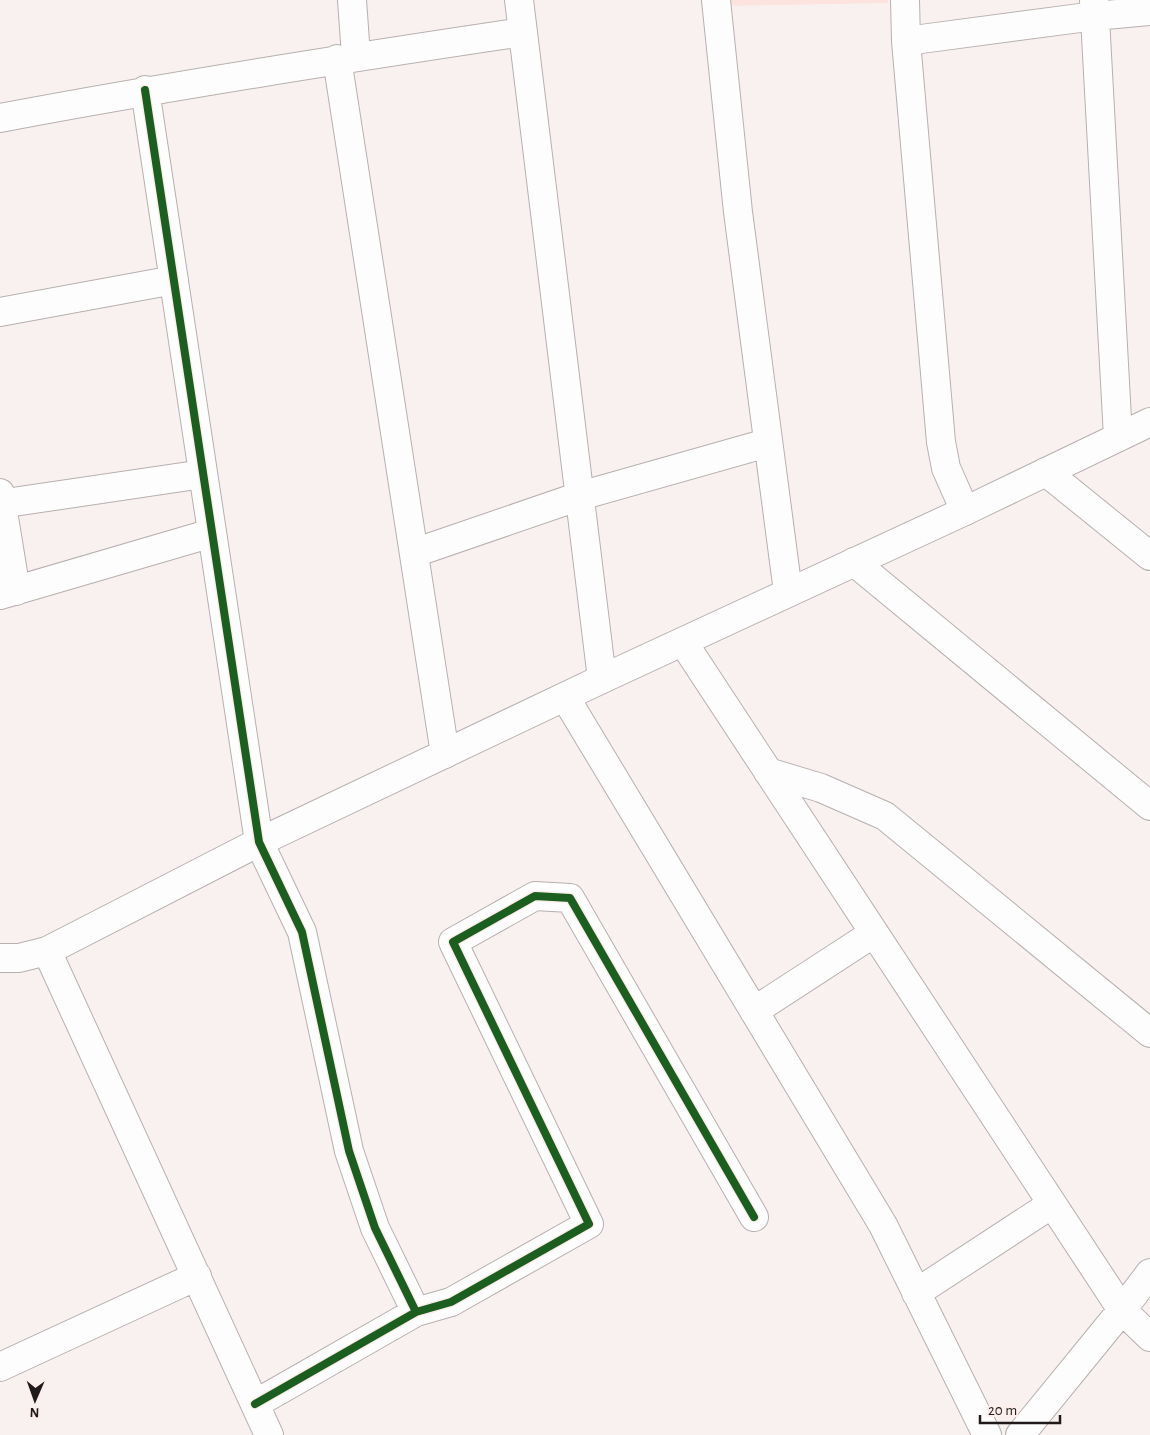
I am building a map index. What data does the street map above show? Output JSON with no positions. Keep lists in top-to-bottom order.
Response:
{
  "scale_bar": "20 m",
  "north": "bottom"
}
